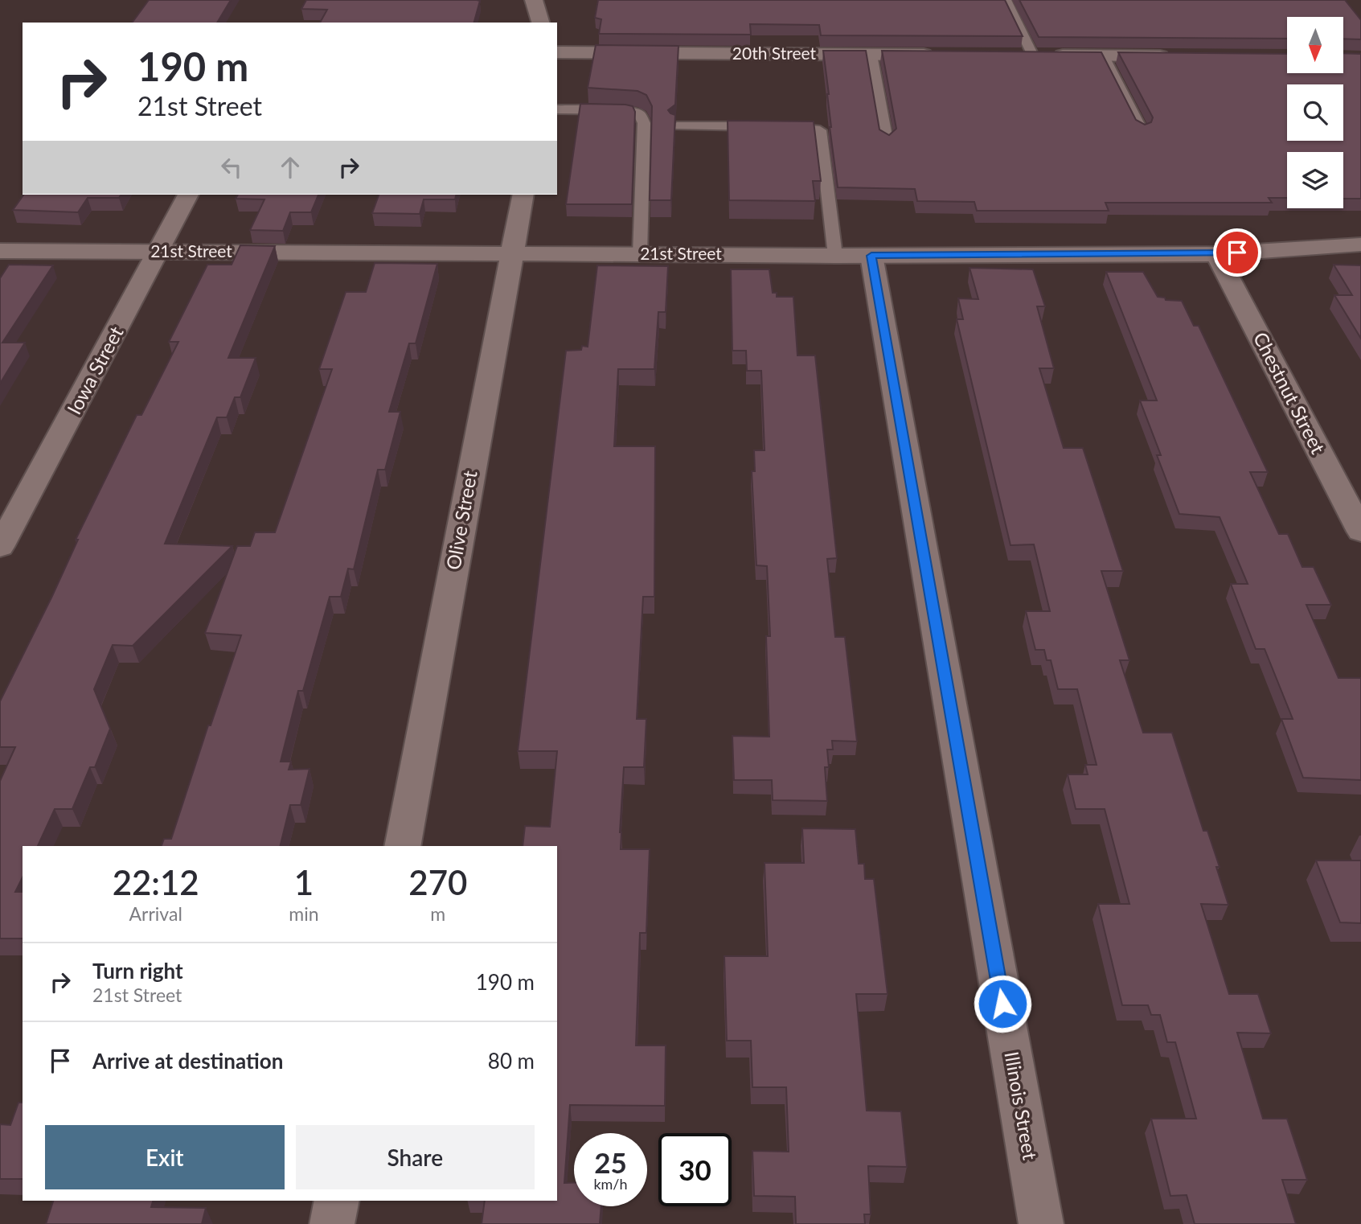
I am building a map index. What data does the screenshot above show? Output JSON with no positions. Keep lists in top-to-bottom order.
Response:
{
  "streets": {
    "street": [
      "20th Street",
      "21st Street",
      "Iowa Street",
      "Chestnut Street",
      "Olive Street",
      "Illinois Street"
    ]
  },
  "crossings": [
    ["21st Street", "Iowa Street"],
    ["21st Street", "Chestnut Street"],
    ["21st Street", "Olive Street"],
    ["21st Street", "Illinois Street"]
  ],
  "north": "bottom",
  "page": {
    "turn": ["190 m", "21st Street"],
    "eta": [
      "22:12",
      "Arrival",
      "1",
      "min",
      "270",
      "m"
    ],
    "list": [
      {
        "name": "Turn right",
        "note": "21st Street",
        "value": "190 m"
      },
      {
        "name": "Arrive at destination",
        "value": "80 m"
      }
    ],
    "buttons": ["Exit", "Share"],
    "speed": "25 km/h",
    "limit": "30"
  }
}
